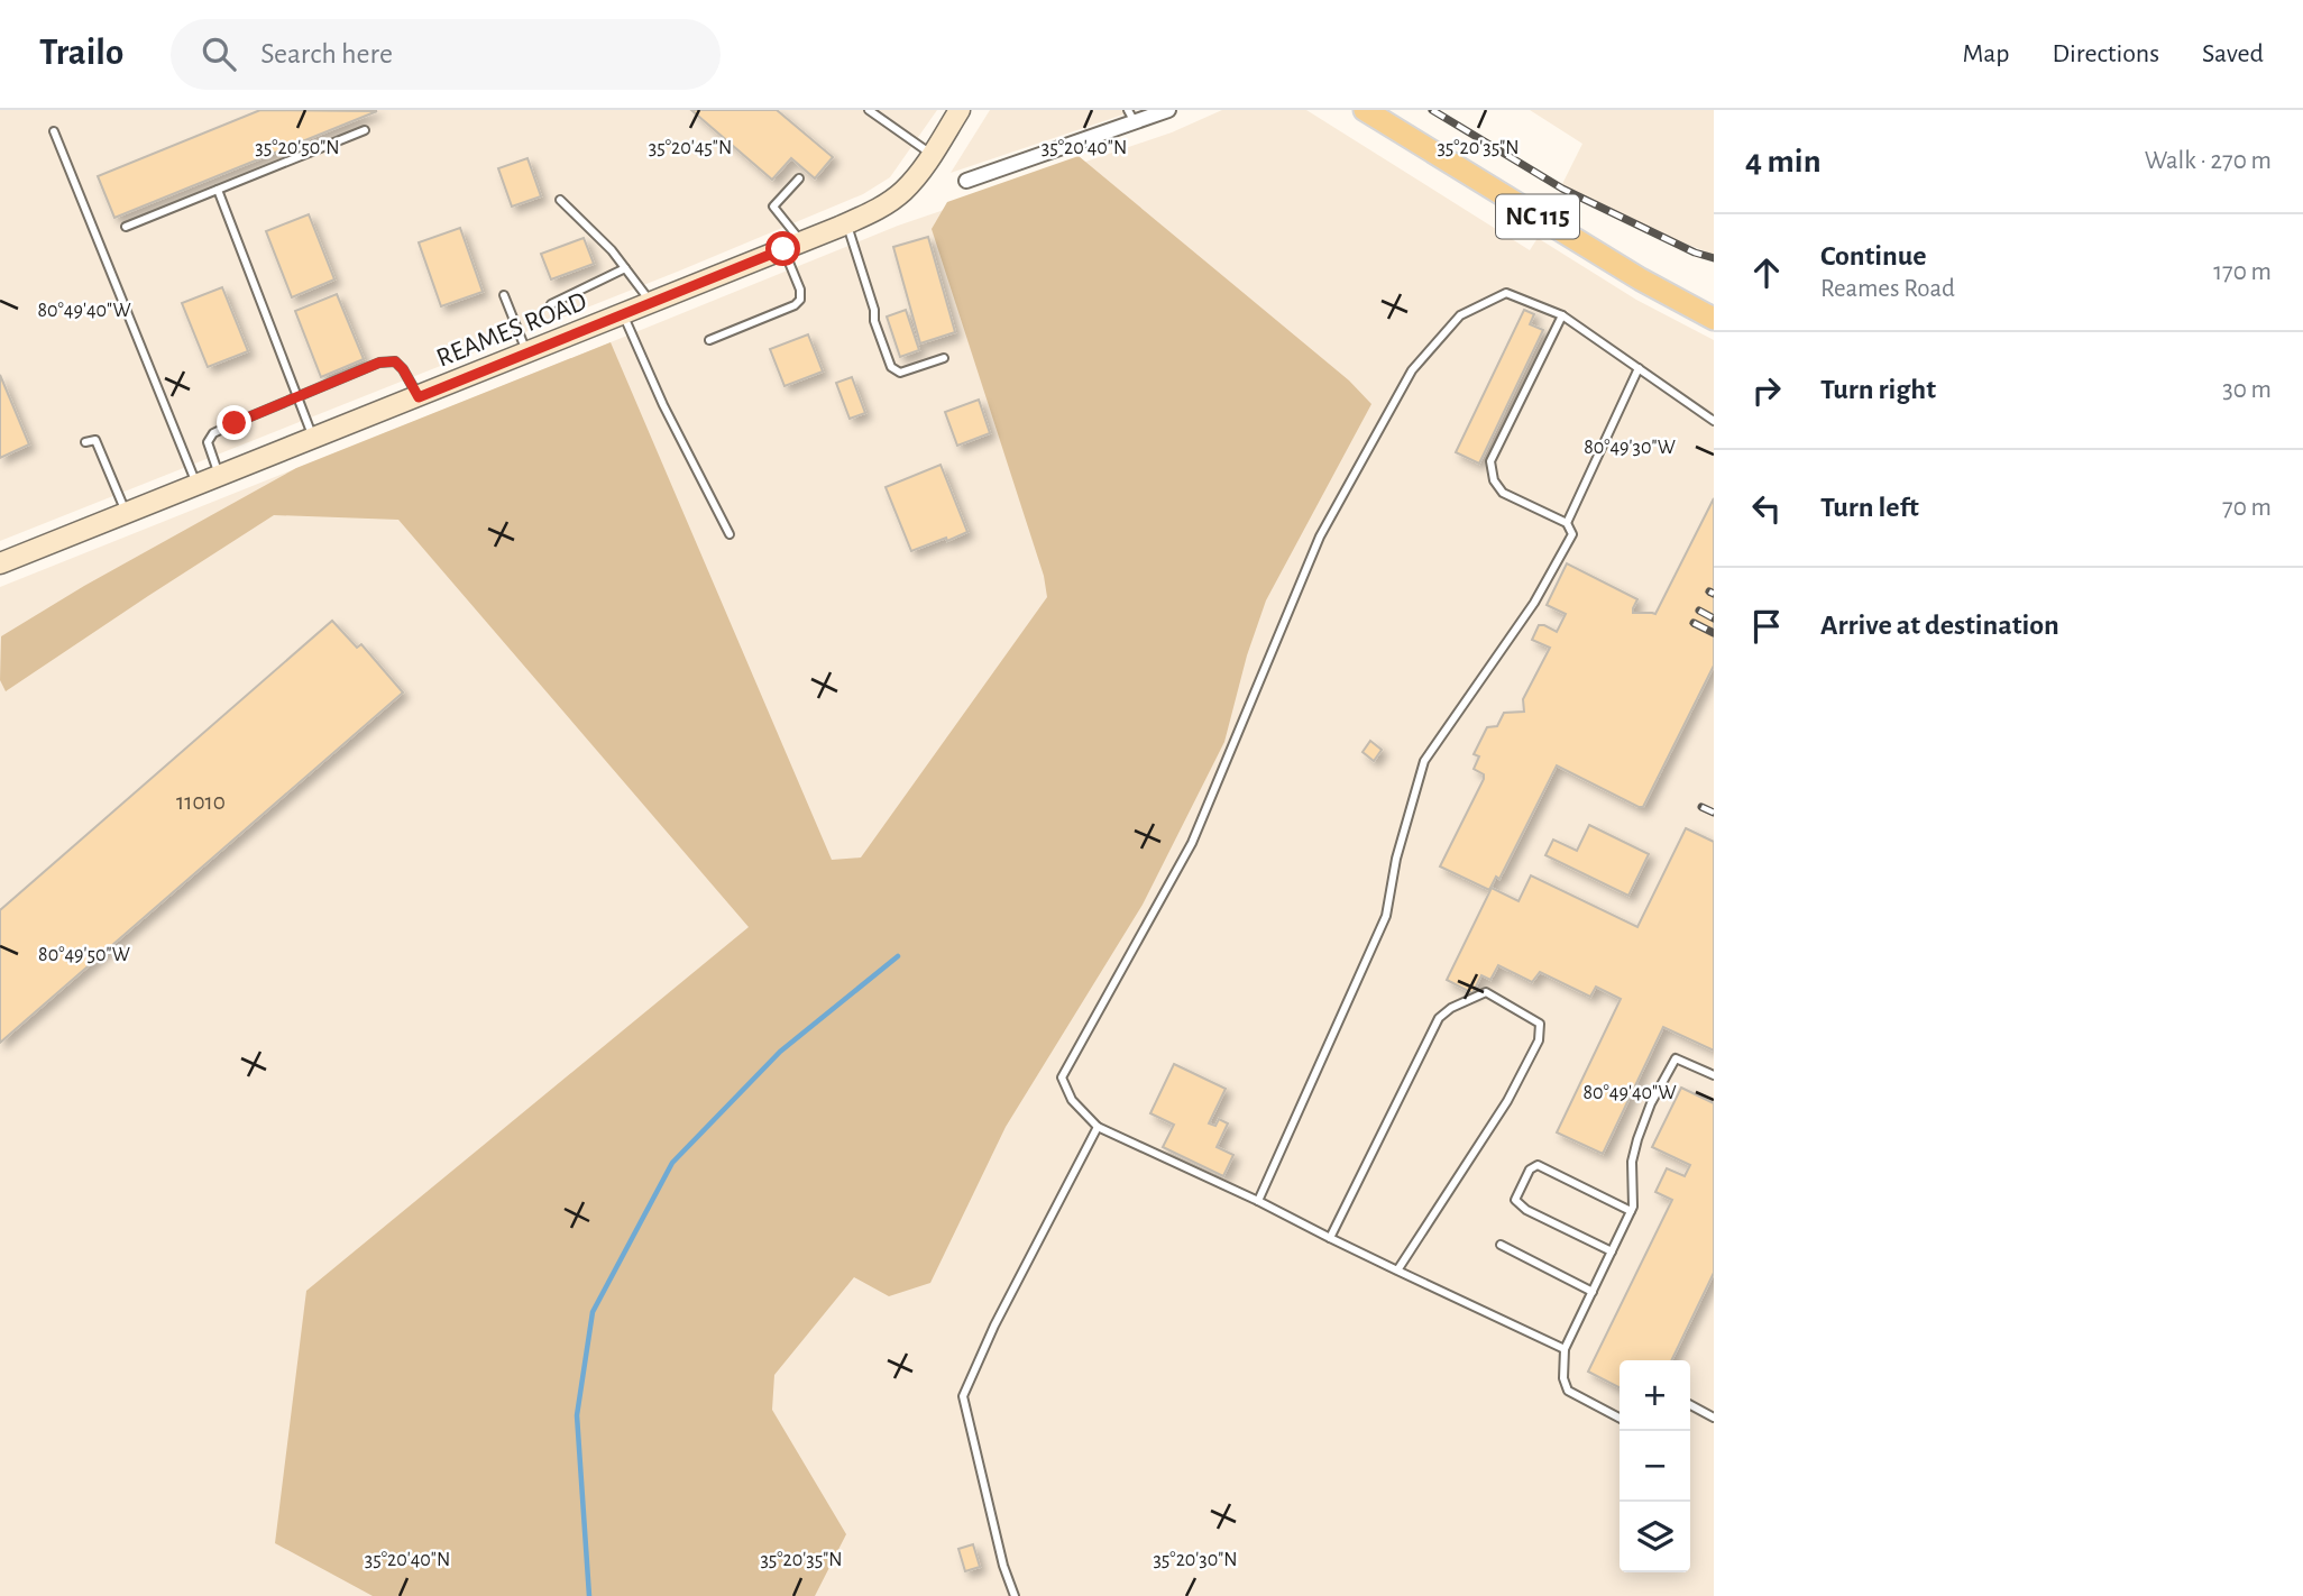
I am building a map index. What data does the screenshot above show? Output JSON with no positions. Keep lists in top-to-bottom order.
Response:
{
  "streets": {
    "main road": ["NC 115", "REAMES ROAD"]
  },
  "house_numbers": ["11010"],
  "page": {
    "header": "Trailo",
    "search": "Search here",
    "nav": ["Map", "Directions", "Saved"],
    "heading": ["4 min", "Walk · 270 m"],
    "list": [
      ["Continue", "Reames Road", "170 m"],
      ["Turn right", "30 m"],
      ["Turn left", "70 m"],
      "Arrive at destination"
    ],
    "map_buttons": ["+", "−"]
  },
  "coordinates": [
    "35°20'50\"N",
    "35°20'45\"N",
    "35°20'40\"N",
    "35°20'35\"N",
    "80°49'40\"W",
    "80°49'30\"W",
    "80°49'50\"W",
    "35°20'30\"N"
  ]
}
